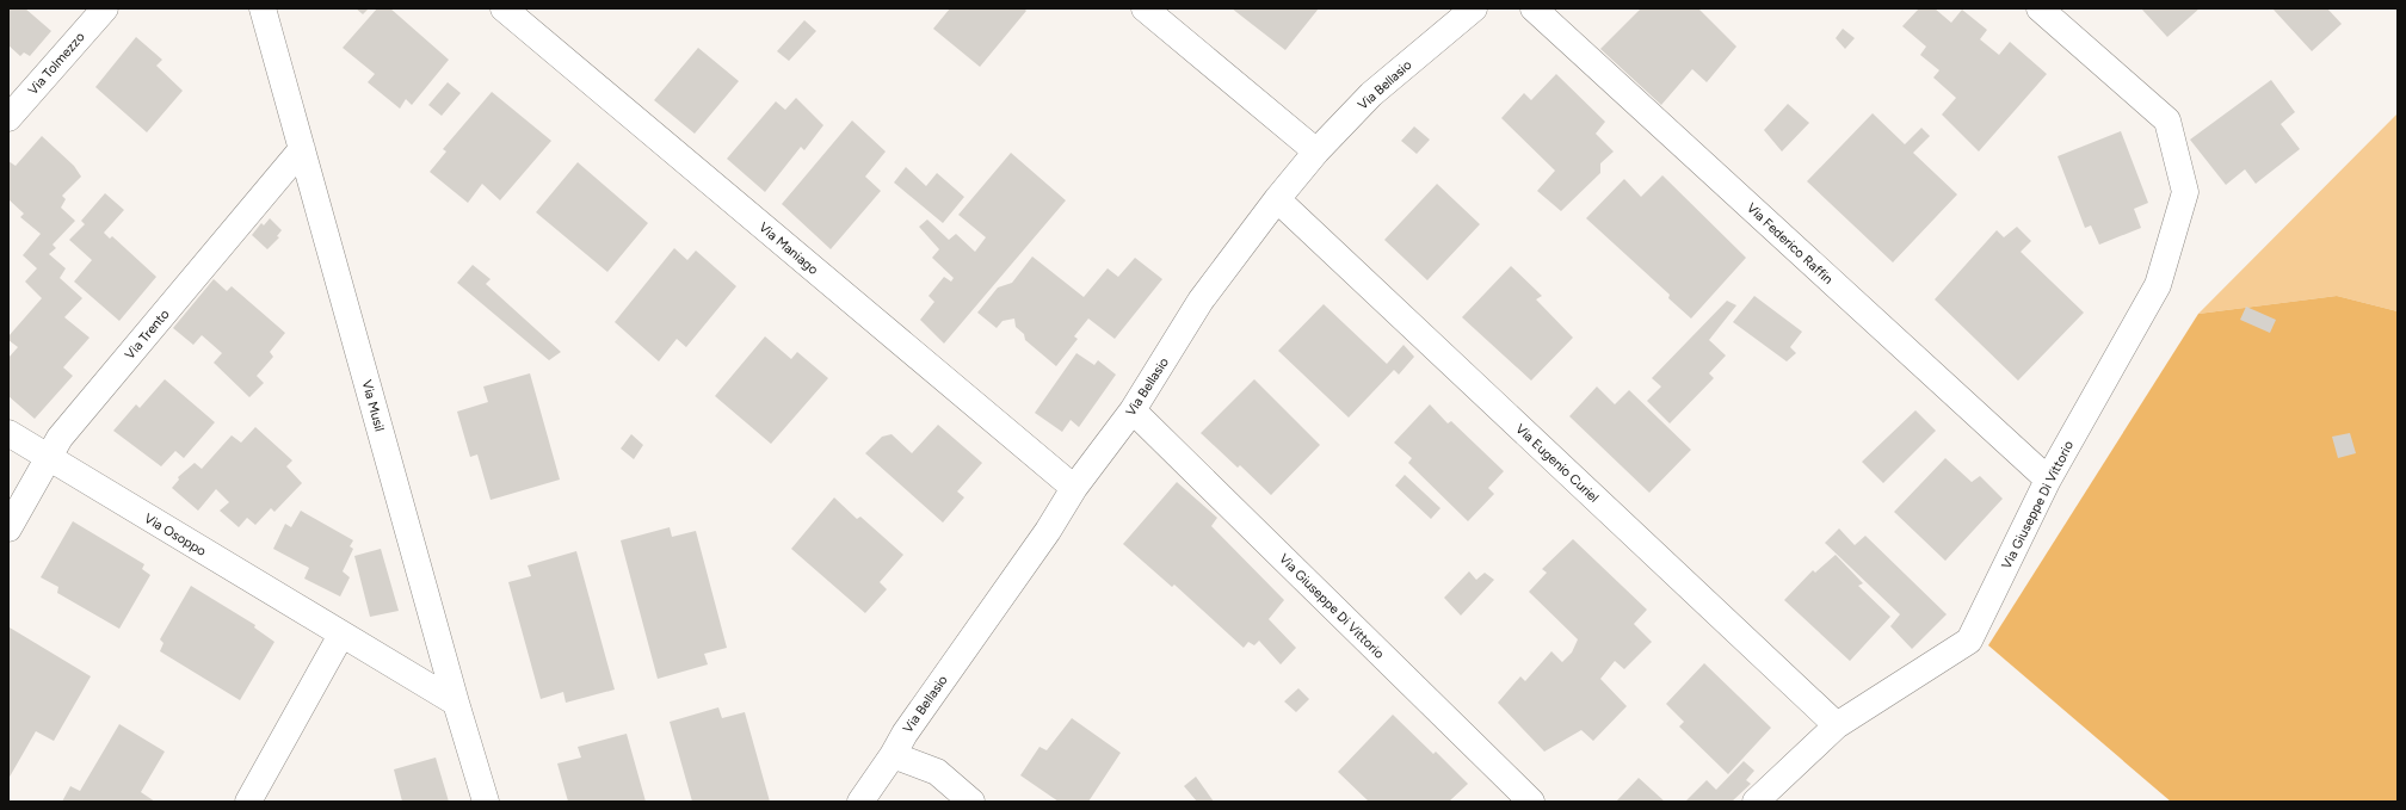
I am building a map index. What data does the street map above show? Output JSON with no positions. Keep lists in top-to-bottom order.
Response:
{
  "streets": {
    "street": [
      "Via Tolmezzo",
      "Via Bellasio",
      "Via Federico Raffin",
      "Via Maniago",
      "Via Trento",
      "Via Musil",
      "Via Eugenio Curiel",
      "Via Giuseppe Di Vittorio",
      "Via Osoppo"
    ]
  },
  "crossings": [
    ["Via Bellasio", "Via Maniago"],
    ["Via Bellasio", "Via Eugenio Curiel"],
    ["Via Bellasio", "Via Giuseppe Di Vittorio"],
    ["Via Federico Raffin", "Via Giuseppe Di Vittorio"],
    ["Via Trento", "Via Musil"],
    ["Via Trento", "Via Osoppo"],
    ["Via Musil", "Via Osoppo"],
    ["Via Eugenio Curiel", "Via Giuseppe Di Vittorio"]
  ]
}
